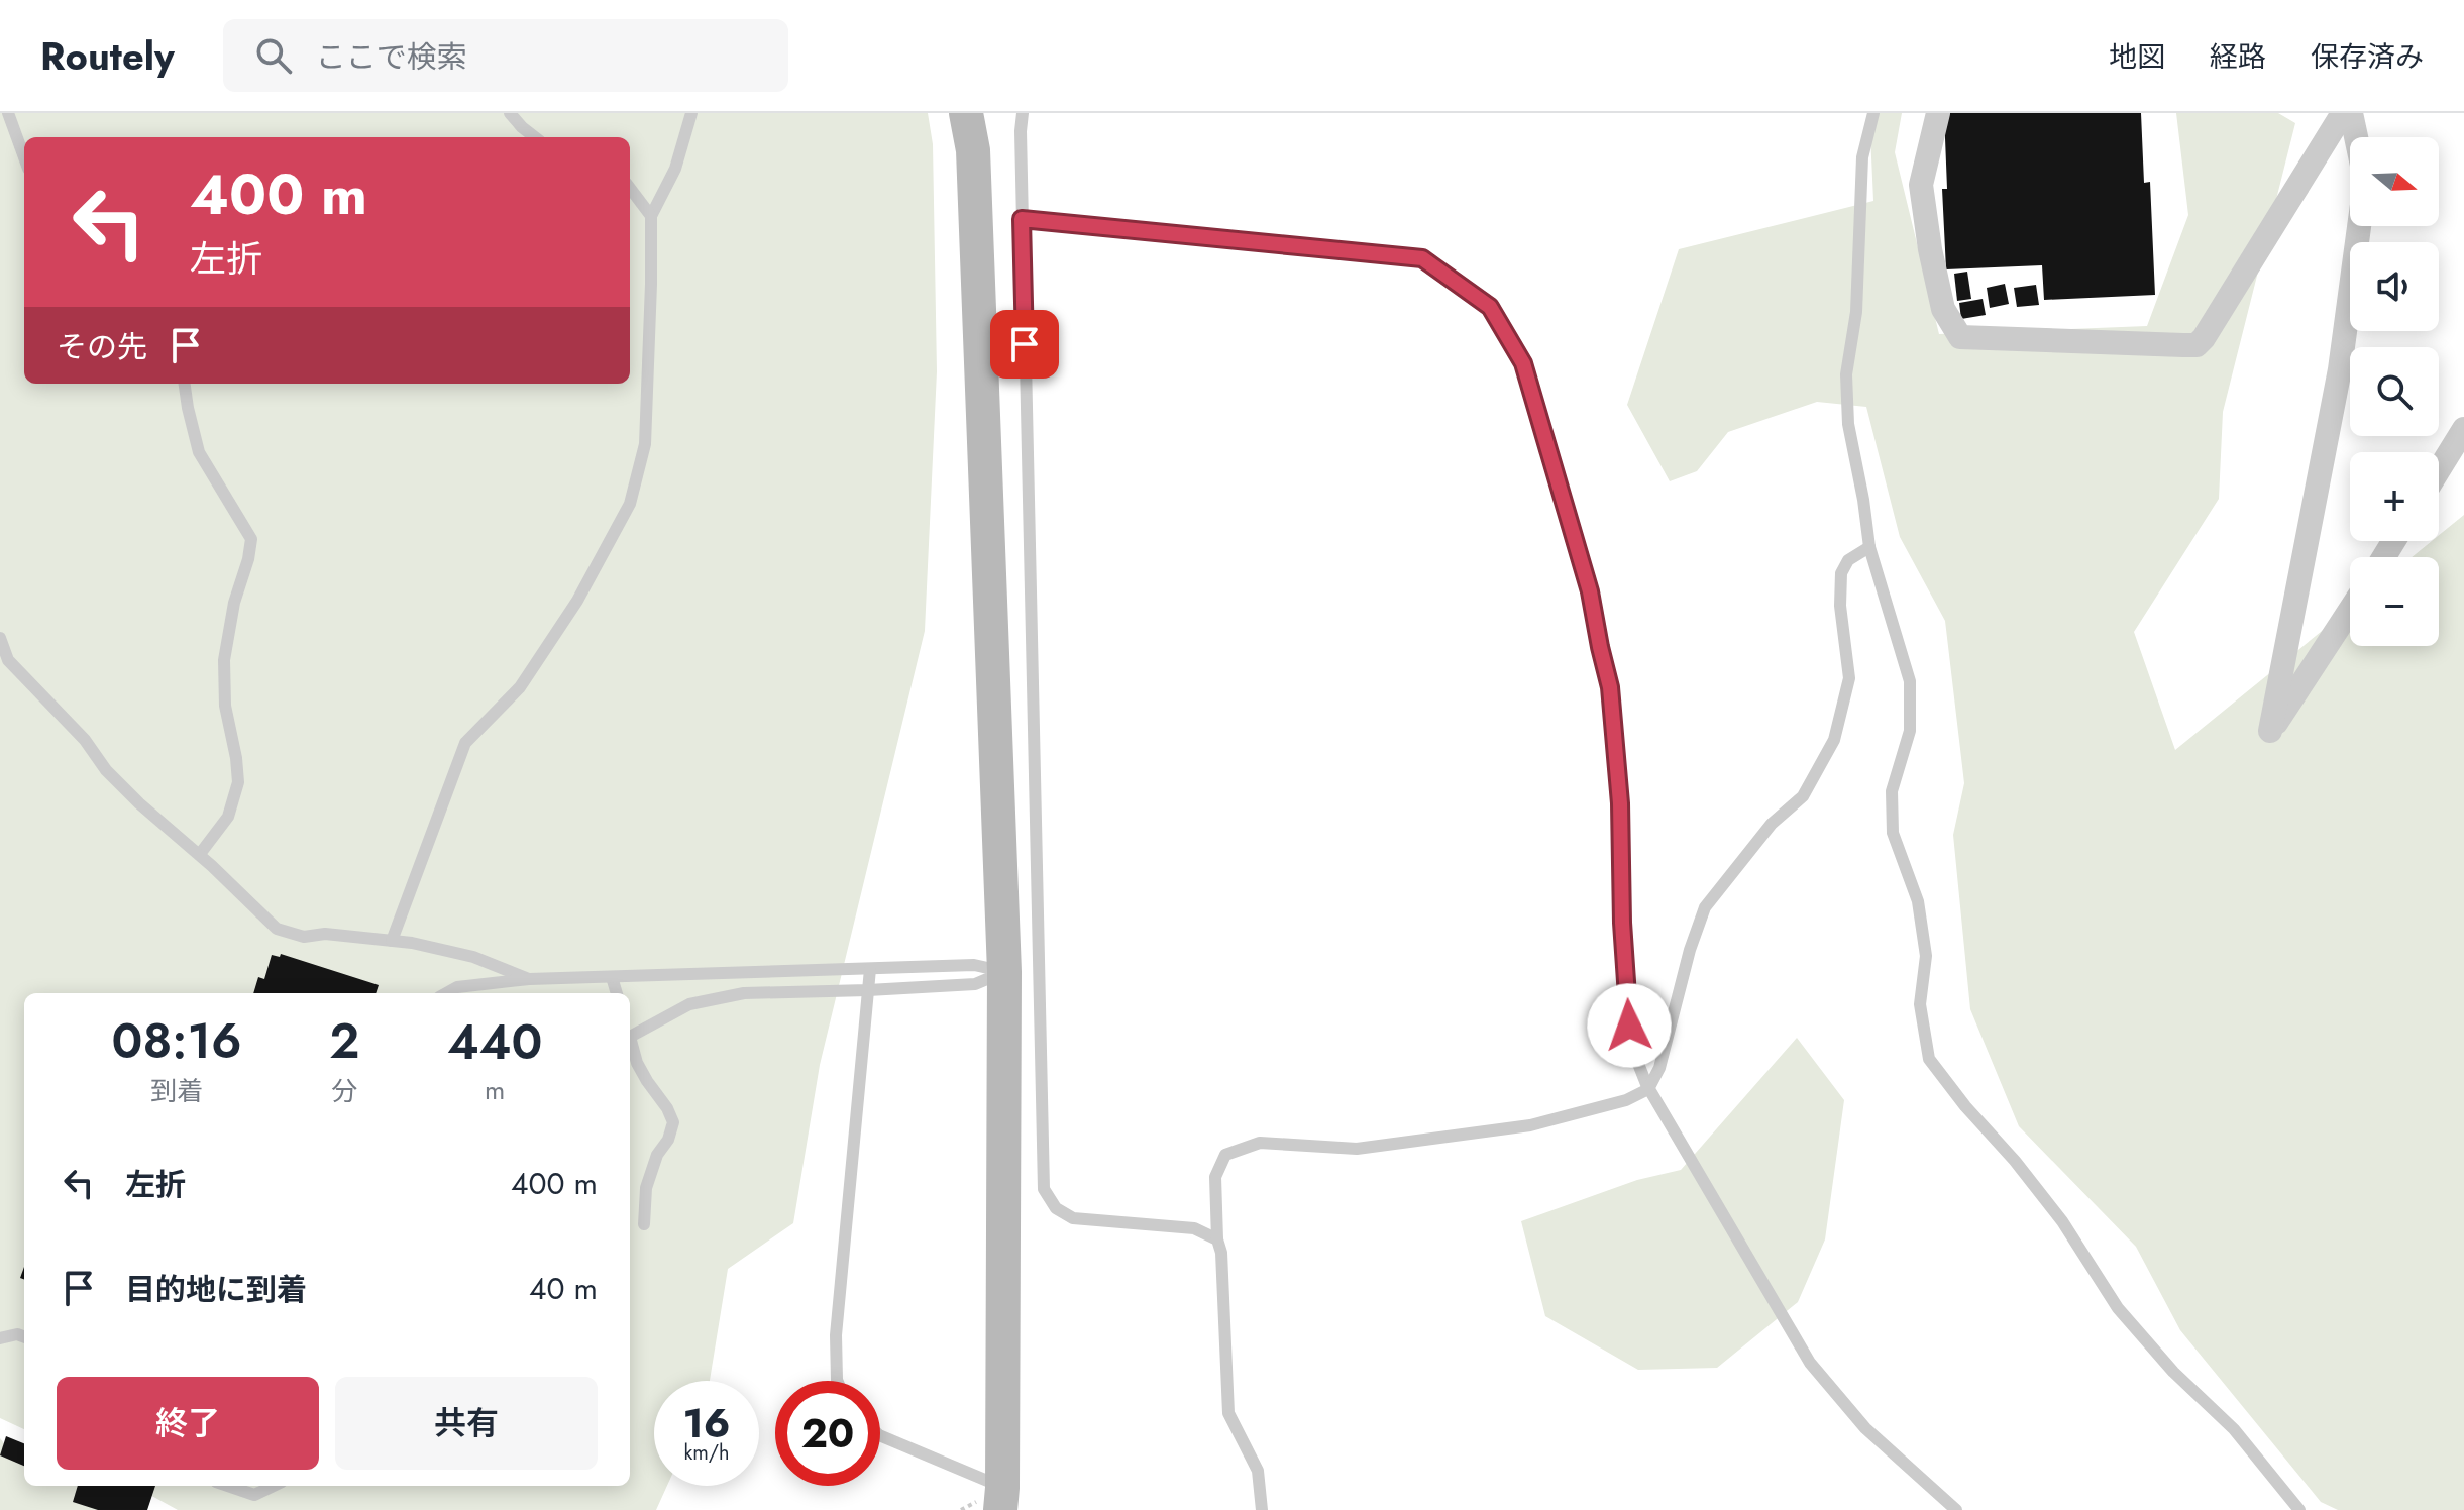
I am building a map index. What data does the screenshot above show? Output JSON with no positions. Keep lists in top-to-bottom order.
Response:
{
  "north": "right",
  "page": {
    "header": "Routely",
    "search": "ここで検索",
    "nav": ["地図", "経路", "保存済み"],
    "map_buttons": ["+", "−"],
    "turn": ["400 m", "左折"],
    "then": "その先",
    "eta": [
      "08:16",
      "到着",
      "2",
      "分",
      "440",
      "m"
    ],
    "list": [
      {
        "name": "左折",
        "value": "400 m"
      },
      {
        "name": "目的地に到着",
        "value": "40 m"
      }
    ],
    "buttons": ["終了", "共有"],
    "speed": "16 km/h",
    "limit": "20"
  }
}
